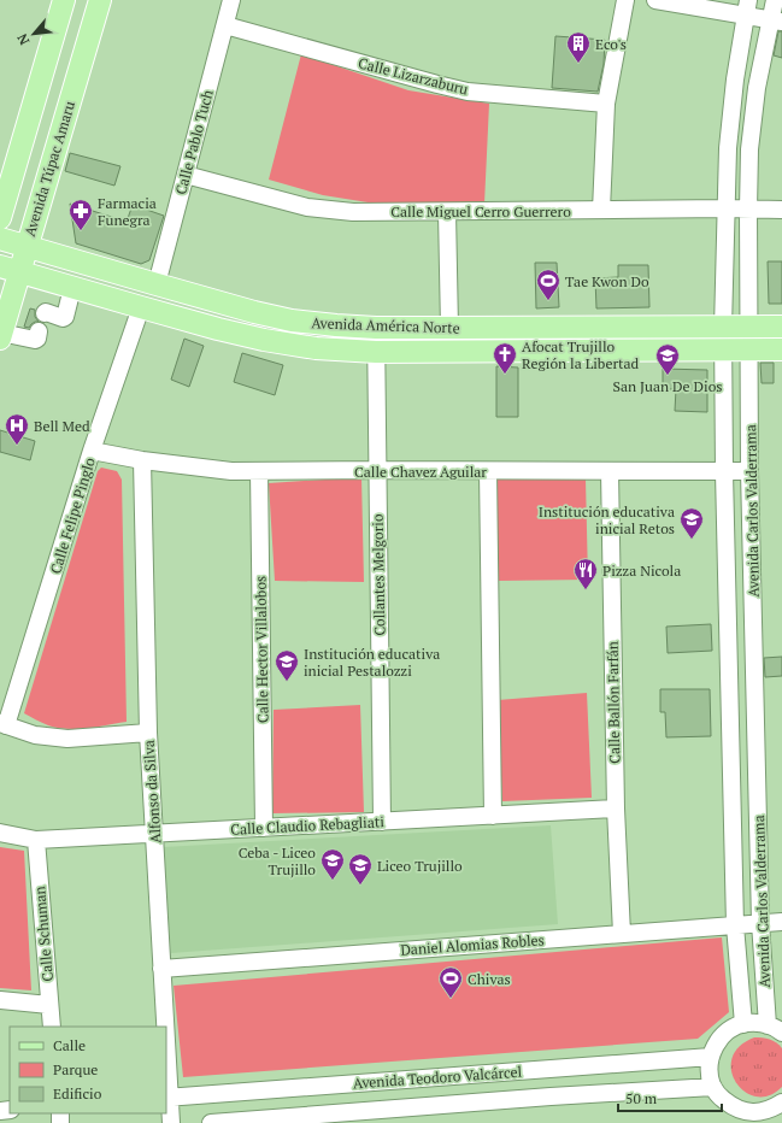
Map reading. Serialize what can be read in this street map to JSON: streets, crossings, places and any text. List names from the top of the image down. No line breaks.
{"streets":{"main road":["Avenida Túpac Amaru","Avenida América Norte"],"street":["Calle Lizarzaburu","Calle Pablo Tuch","Calle Miguel Cerro Guerrero","Calle Chavez Aguilar","Avenida Carlos Valderrama","Calle Felipe Pinglo","Collantes Melgorio","Calle Hector Villalobos","Calle Ballón Farfán","Alfonso da Silva","Calle Claudio Rebagliati","Calle Schuman","Daniel Alomias Robles","Avenida Teodoro Valcárcel"]},"crossings":[["Calle Lizarzaburu","Calle Pablo Tuch"],["Calle Pablo Tuch","Calle Miguel Cerro Guerrero"],["Calle Pablo Tuch","Avenida América Norte"],["Avenida Túpac Amaru","Avenida América Norte"],["Calle Miguel Cerro Guerrero","Avenida Carlos Valderrama"],["Avenida América Norte","Avenida Carlos Valderrama"],["Avenida América Norte","Calle Felipe Pinglo"],["Avenida América Norte","Collantes Melgorio"],["Calle Chavez Aguilar","Avenida Carlos Valderrama"],["Calle Chavez Aguilar","Calle Felipe Pinglo"],["Calle Chavez Aguilar","Collantes Melgorio"],["Calle Chavez Aguilar","Calle Hector Villalobos"],["Calle Chavez Aguilar","Calle Ballón Farfán"],["Calle Chavez Aguilar","Alfonso da Silva"],["Avenida Carlos Valderrama","Daniel Alomias Robles"],["Collantes Melgorio","Calle Claudio Rebagliati"],["Calle Hector Villalobos","Calle Claudio Rebagliati"],["Calle Ballón Farfán","Calle Claudio Rebagliati"],["Calle Ballón Farfán","Daniel Alomias Robles"],["Alfonso da Silva","Calle Claudio Rebagliati"],["Alfonso da Silva","Daniel Alomias Robles"],["Alfonso da Silva","Avenida Teodoro Valcárcel"],["Calle Claudio Rebagliati","Calle Schuman"]],"places":{"building":["Eco's"],"pharmacy":["Farmacia Funegra"],"sports":["Tae Kwon Do","Chivas"],"church":["Afocat Trujillo Región la Libertad"],"school or university":["San Juan De Dios","Institución educativa inicial Retos","Institución educativa inicial Pestalozzi","Ceba - Liceo Trujillo","Liceo Trujillo"],"hospital":["Bell Med"],"restaurant":["Pizza Nicola"]},"legend":["Calle","Parque","Edificio"],"scale_bar":"50 m","north":"bottom left"}
